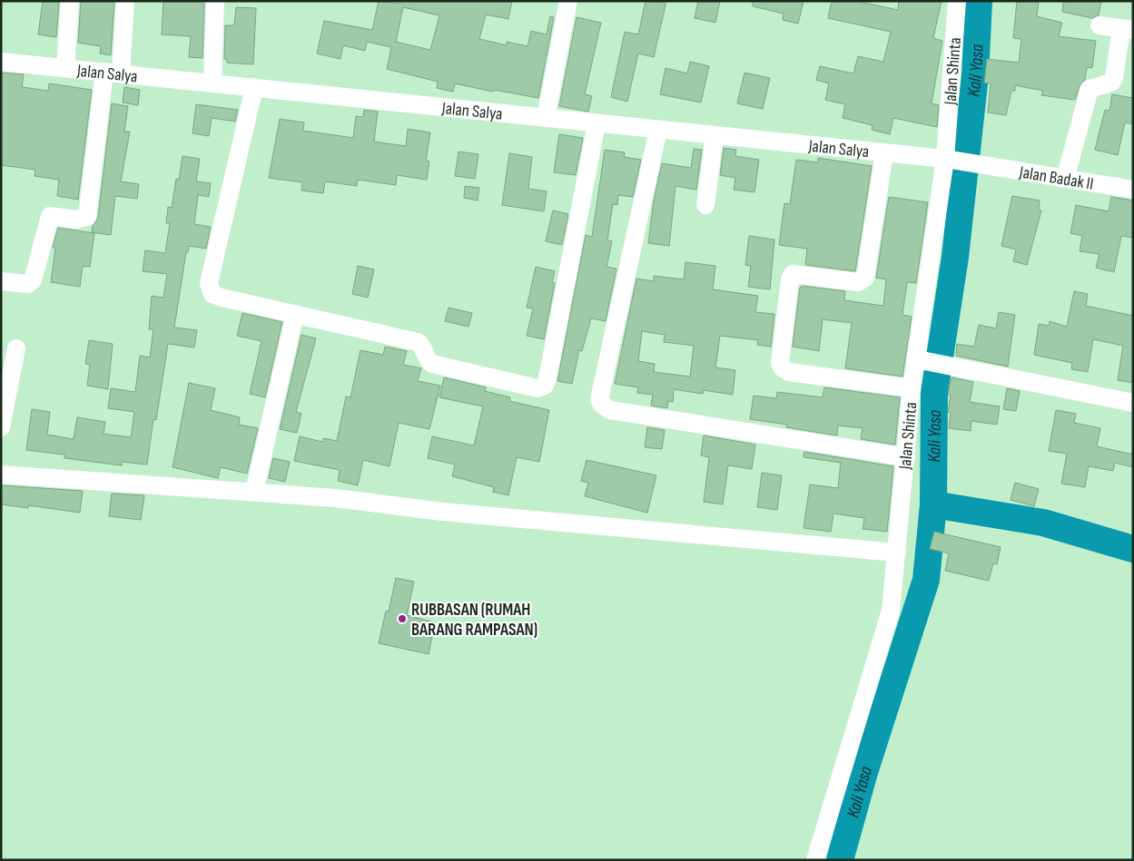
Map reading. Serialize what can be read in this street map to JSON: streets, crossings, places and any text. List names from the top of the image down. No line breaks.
{"streets":{"street":["Jalan Shinta","Jalan Salya","Jalan Badak II"]},"crossings":[["Jalan Shinta","Jalan Salya"],["Jalan Salya","Jalan Badak II"]],"water":["Kali Yasa"],"places":["RUBBASAN (RUMAH BARANG RAMPASAN)"]}
